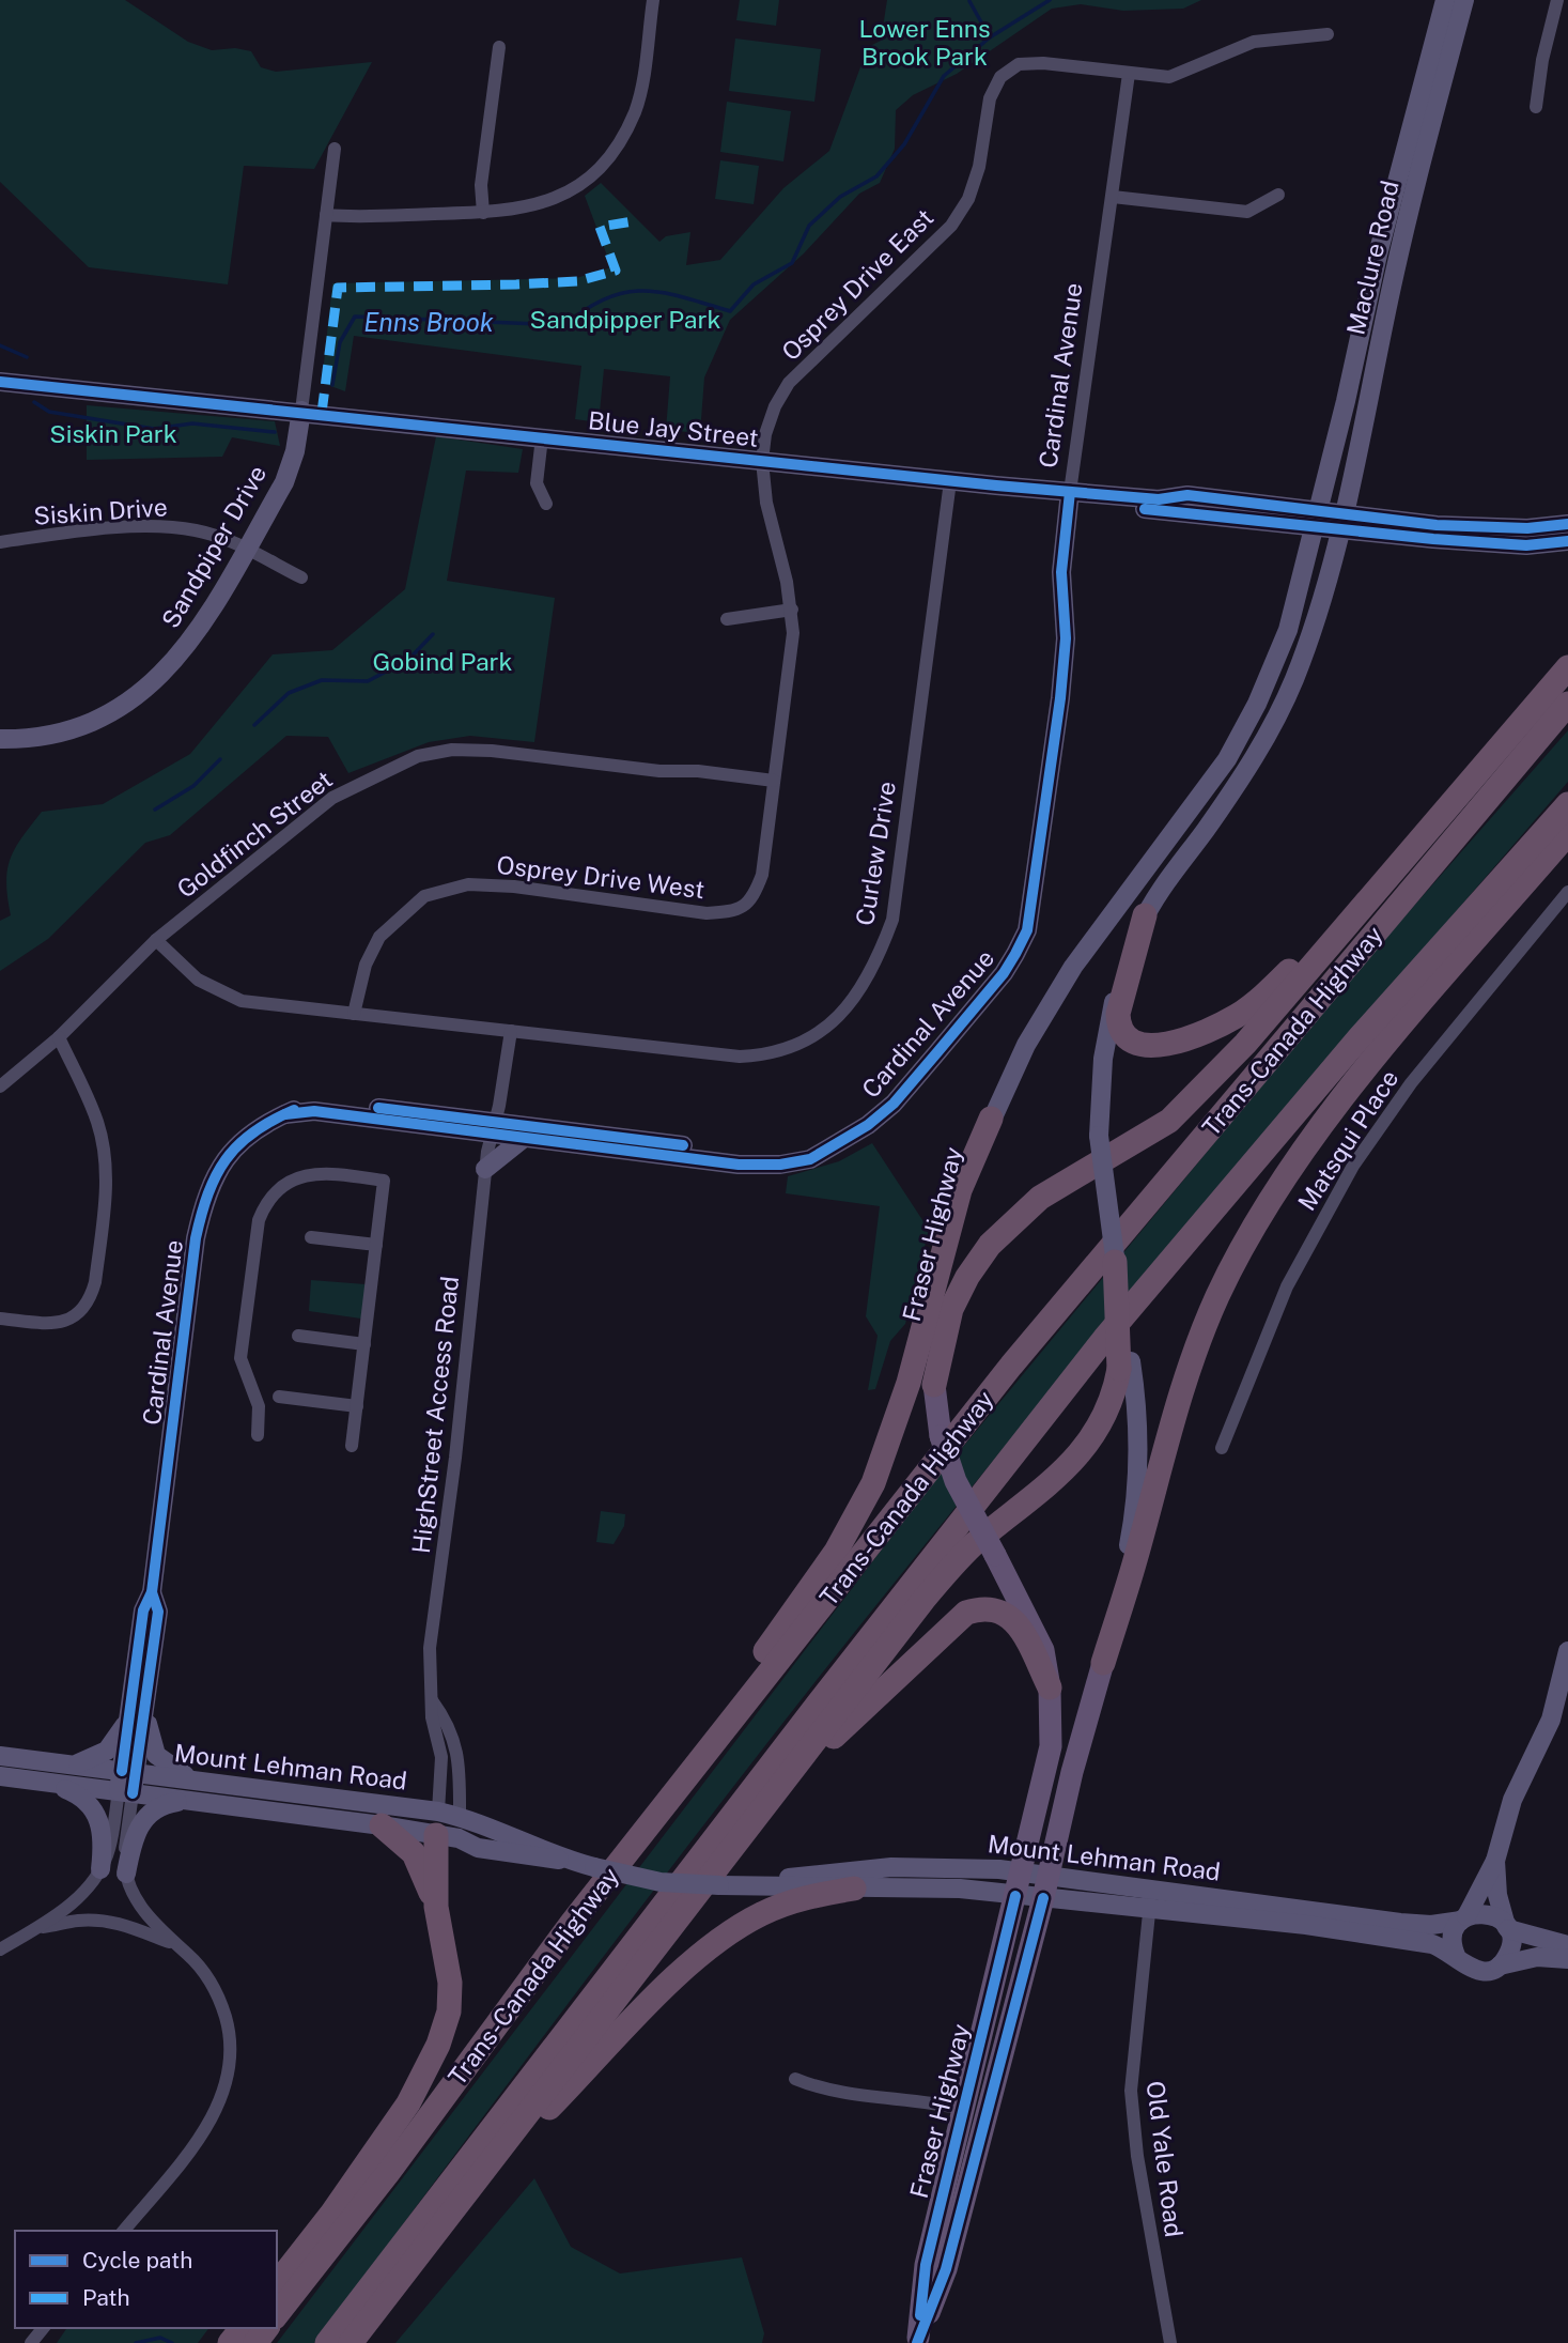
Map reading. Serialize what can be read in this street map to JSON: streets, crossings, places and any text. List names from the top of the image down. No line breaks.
{"streets":{"highway":["Trans-Canada Highway"],"main road":["Maclure Road","Cardinal Avenue","Blue Jay Street","Sandpiper Drive","Fraser Highway","Mount Lehman Road"],"street":["Osprey Drive East","Siskin Drive","Goldfinch Street","Curlew Drive","Osprey Drive West","Matsqui Place","HighStreet Access Road","Old Yale Road"]},"crossings":[["Maclure Road","Blue Jay Street"],["Maclure Road","Fraser Highway"],["Osprey Drive East","Cardinal Avenue"],["Osprey Drive East","Blue Jay Street"],["Osprey Drive East","Osprey Drive West"],["Cardinal Avenue","Blue Jay Street"],["Cardinal Avenue","HighStreet Access Road"],["Cardinal Avenue","Mount Lehman Road"],["Blue Jay Street","Sandpiper Drive"],["Blue Jay Street","Curlew Drive"],["Blue Jay Street","Osprey Drive West"],["Blue Jay Street","Fraser Highway"],["Siskin Drive","Sandpiper Drive"],["Goldfinch Street","Curlew Drive"],["Goldfinch Street","Osprey Drive West"],["Curlew Drive","Osprey Drive West"],["Fraser Highway","Mount Lehman Road"],["HighStreet Access Road","Mount Lehman Road"],["Mount Lehman Road","Old Yale Road"]],"water":["Enns Brook"],"parks":["Lower Enns Brook Park","Sandpipper Park","Siskin Park","Gobind Park"],"legend":["Cycle path","Path"]}
